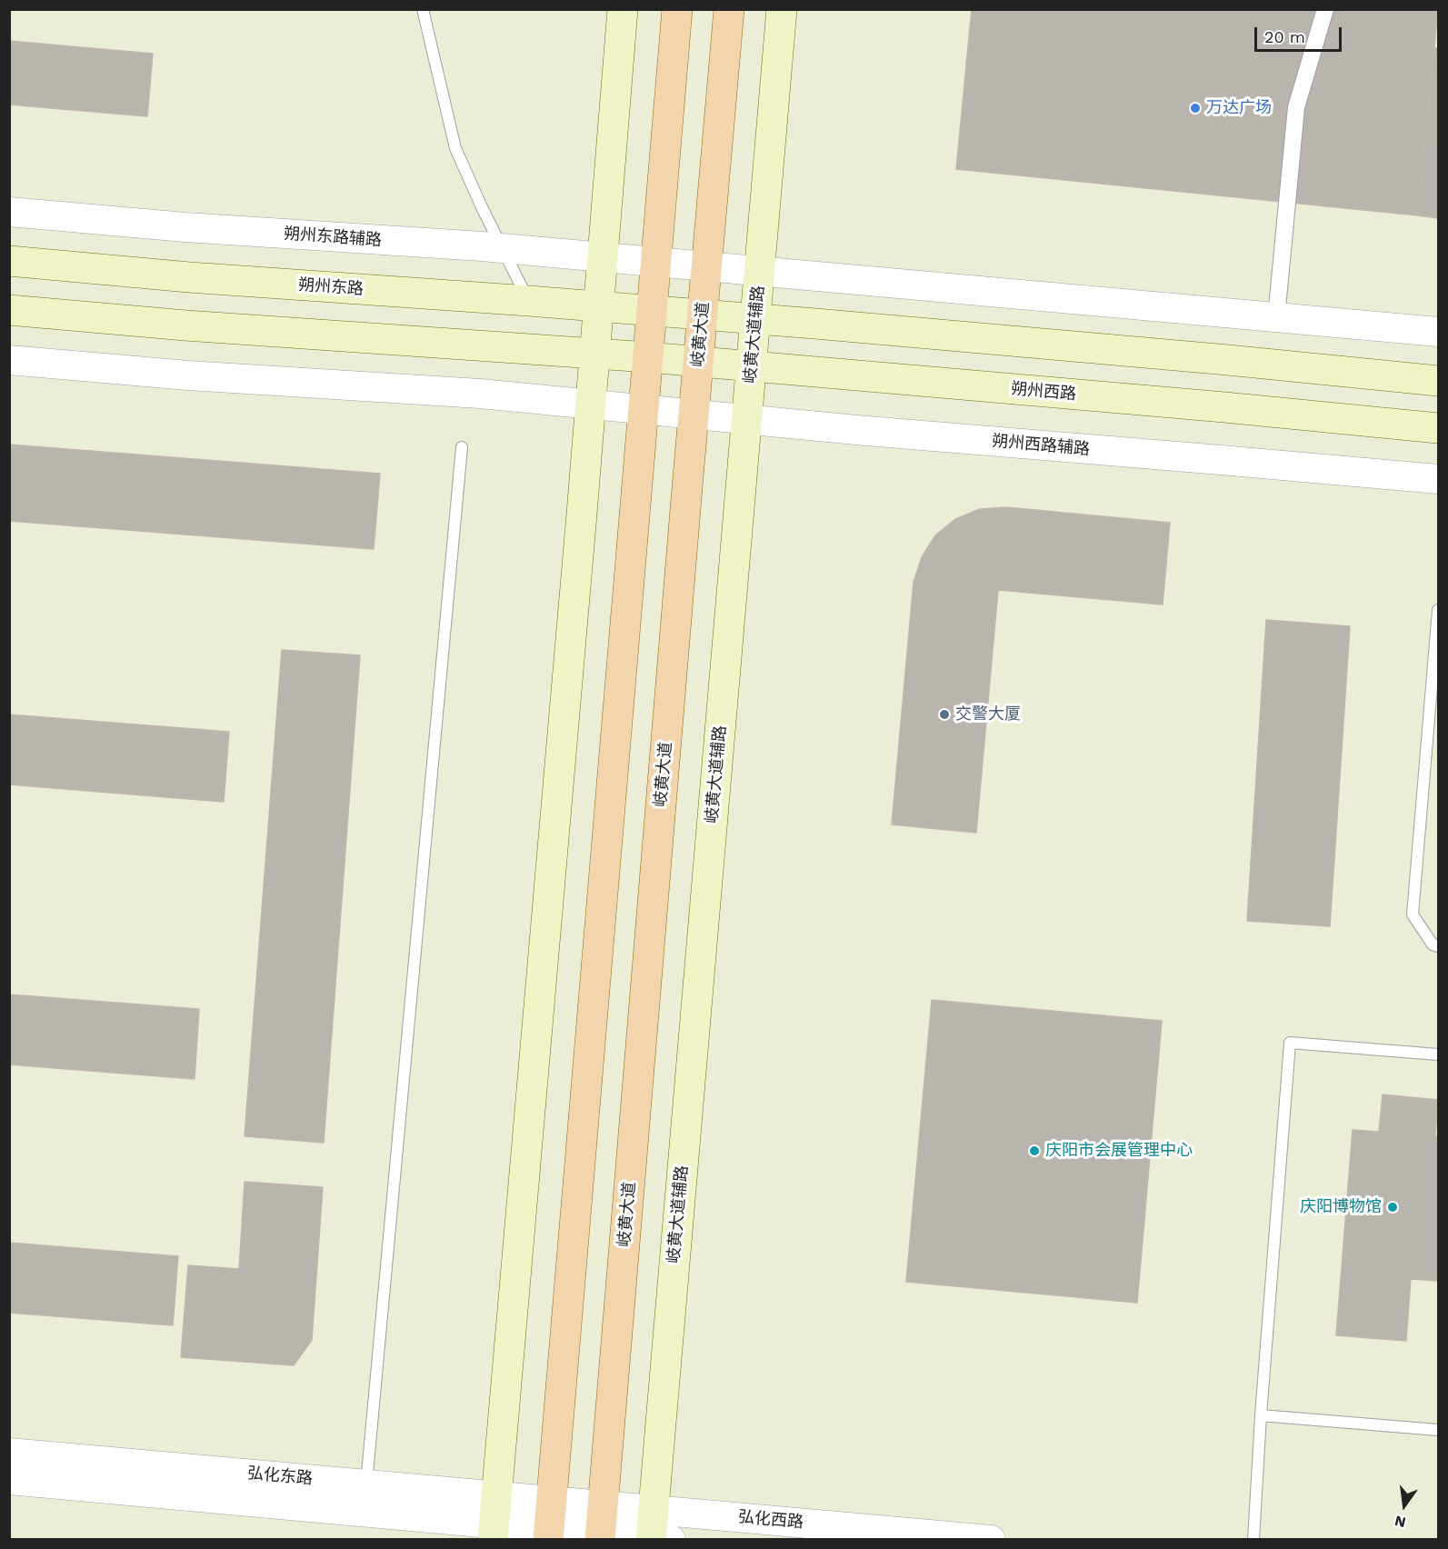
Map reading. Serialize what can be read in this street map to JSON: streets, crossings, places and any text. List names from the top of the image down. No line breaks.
{"streets":{"main road":["朔州东路","岐黄大道","岐黄大道辅路","朔州西路"],"street":["朔州东路辅路","朔州西路辅路","弘化东路","弘化西路"]},"crossings":[["岐黄大道","朔州西路"],["岐黄大道","朔州西路辅路"],["岐黄大道","弘化西路"],["岐黄大道辅路","朔州西路"],["岐黄大道辅路","朔州西路辅路"],["岐黄大道辅路","弘化西路"],["弘化东路","弘化西路"]],"places":["万达广场","交警大厦","庆阳市会展管理中心","庆阳博物馆"],"scale_bar":"20 m","north":"bottom"}
